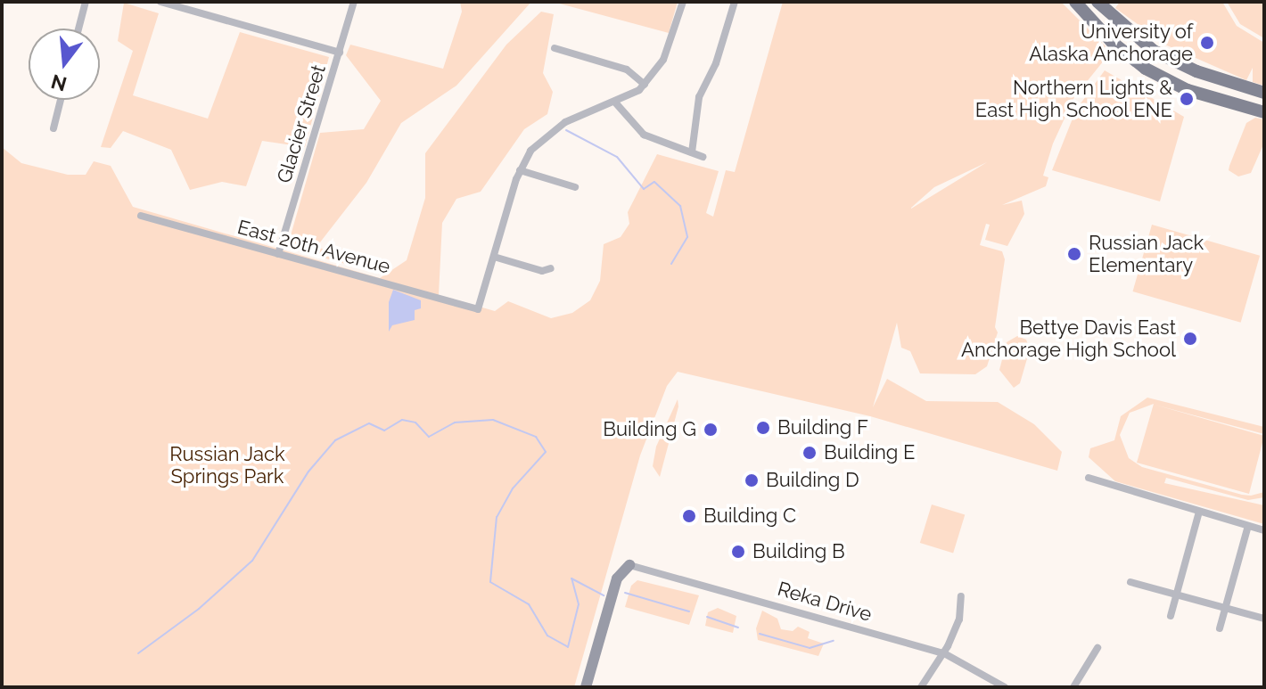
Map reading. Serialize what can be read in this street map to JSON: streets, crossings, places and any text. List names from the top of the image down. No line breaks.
{"streets":{"street":["Glacier Street","East 20th Avenue","Reka Drive"]},"crossings":[["Glacier Street","East 20th Avenue"]],"parks":["Russian Jack Springs Park"],"places":["University of Alaska Anchorage","Northern Lights & East High School ENE","Russian Jack Elementary","Bettye Davis East Anchorage High School","Building F","Building G","Building E","Building D","Building C","Building B"],"north":"bottom"}
